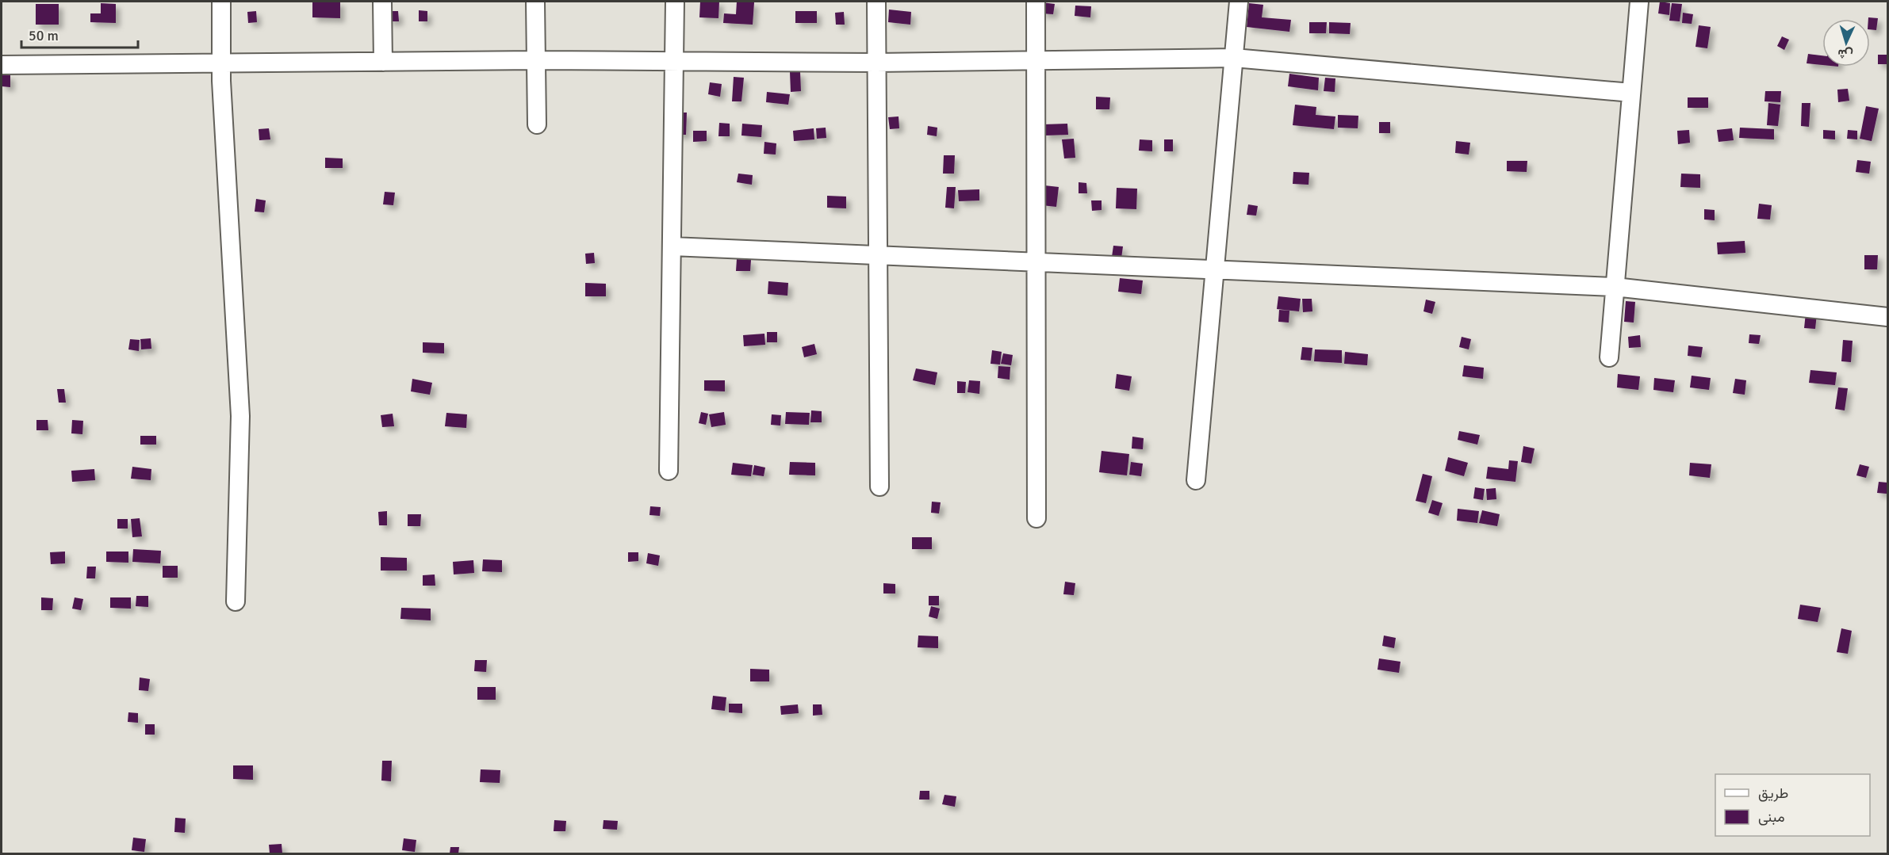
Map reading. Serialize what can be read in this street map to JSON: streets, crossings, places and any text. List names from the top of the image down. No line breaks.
{"legend":["طريق","مبنى"],"scale_bar":"50 m","north":"bottom"}
